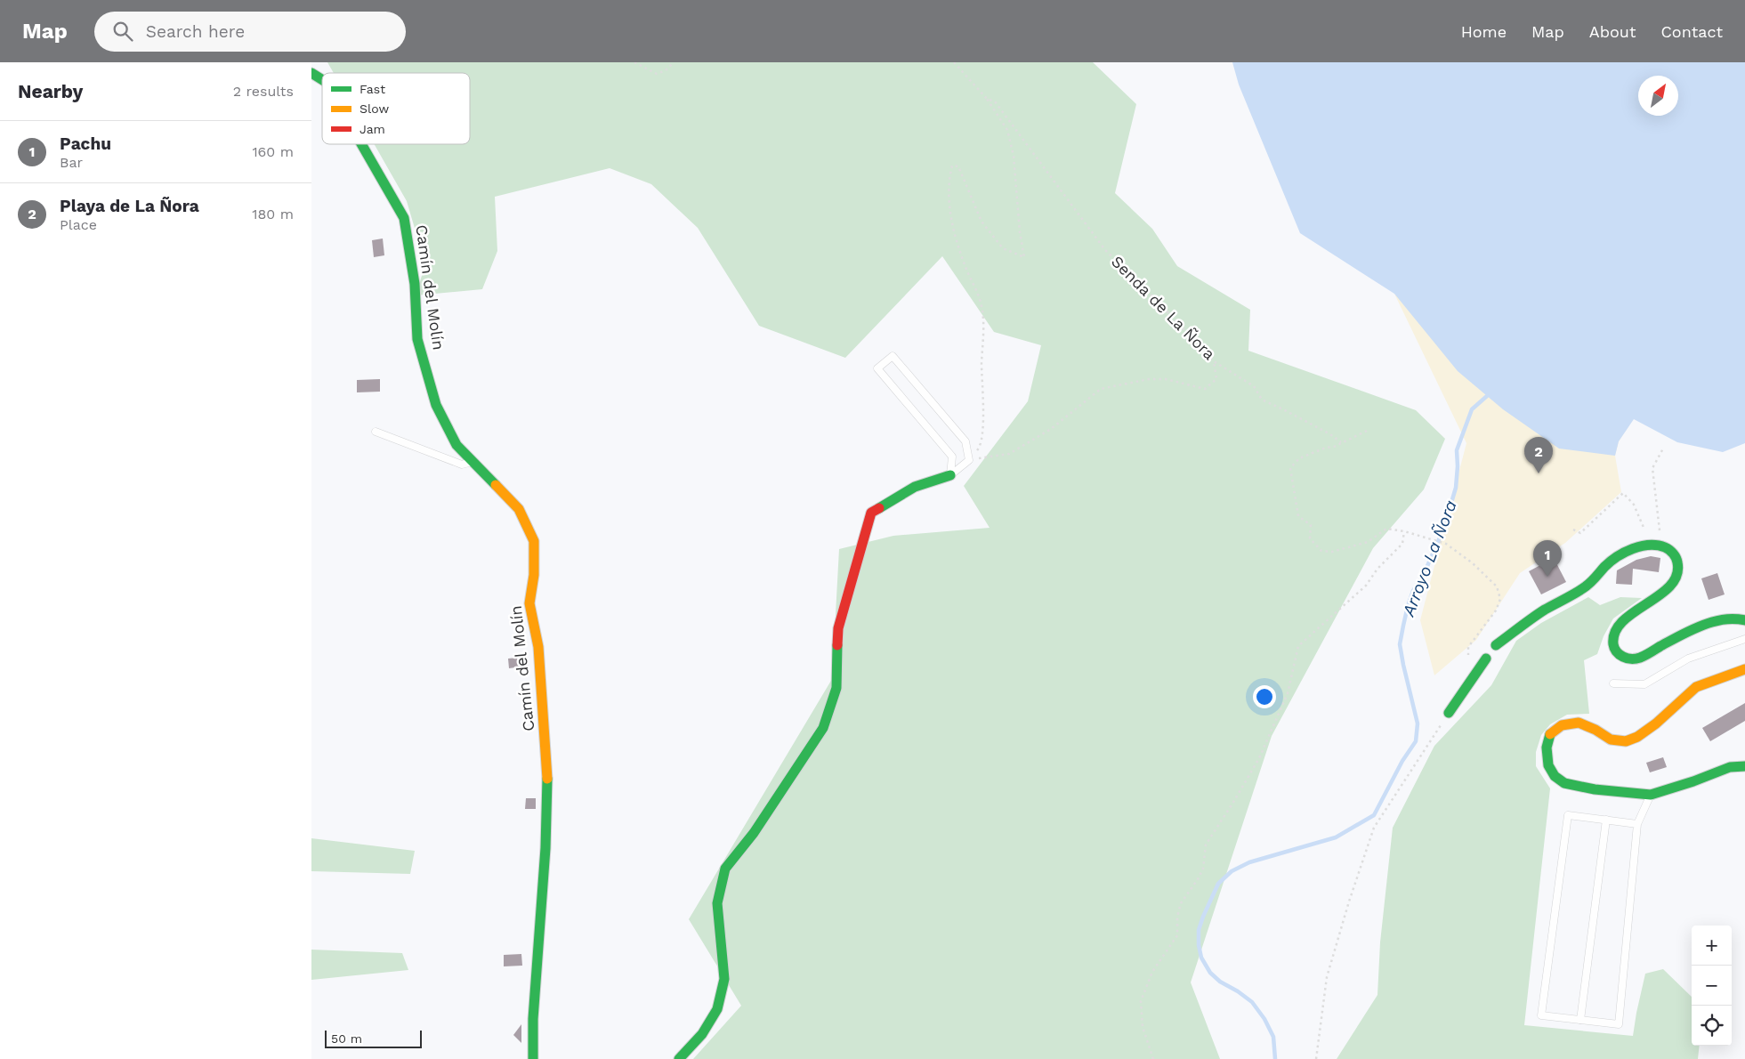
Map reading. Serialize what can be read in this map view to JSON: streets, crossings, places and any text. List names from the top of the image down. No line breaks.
{"streets":{"street":["Camín del Molín"],"path":["Senda de La Ñora"]},"water":["Arroyo La Ñora"],"legend":["Fast","Slow","Jam"],"scale_bar":"50 m","north":"top right","page":{"header":"Map","search":"Search here","nav":["Home","Map","About","Contact"],"heading":["Nearby","2 results"],"list":[{"mark":"1","name":"Pachu","note":"Bar","value":"160 m"},{"mark":"2","name":"Playa de La Ñora","note":"Place","value":"180 m"}],"pins":["2","1"],"map_buttons":["+","−"],"scale":"50 m"}}
